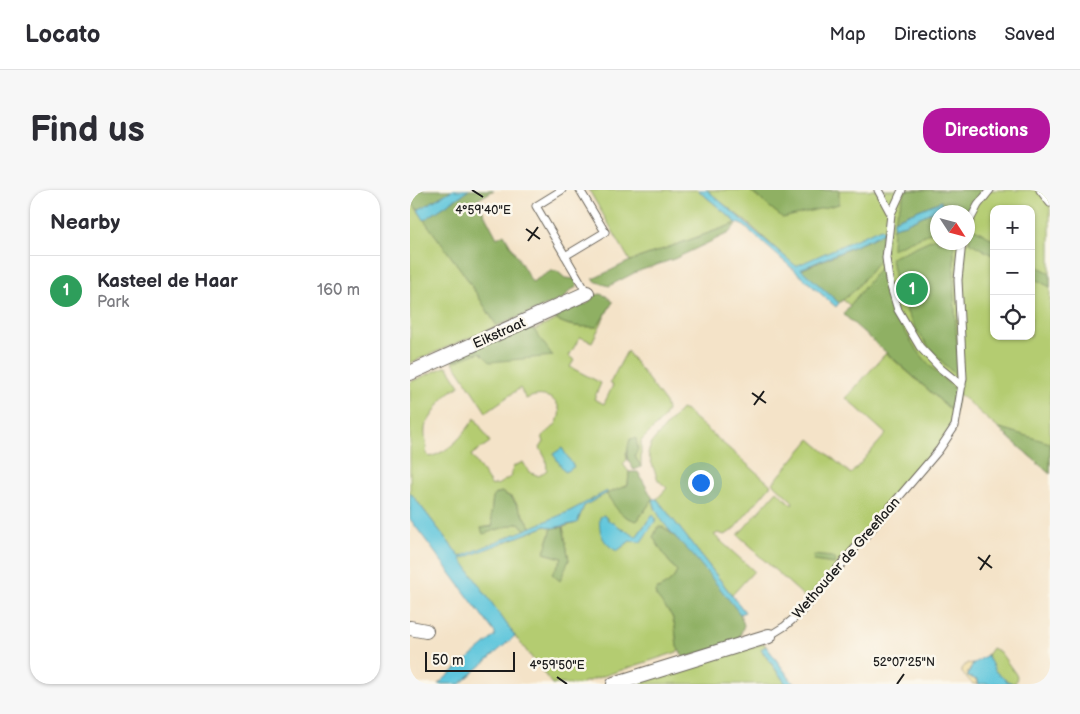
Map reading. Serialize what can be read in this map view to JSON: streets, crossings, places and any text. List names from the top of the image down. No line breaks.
{"streets":{"street":["Eikstraat","Wethouder de Greeflaan"]},"scale_bar":"50 m","north":"bottom right","page":{"header":"Locato","nav":["Map","Directions","Saved"],"buttons":"Directions","title":"Find us","heading":"Nearby","map_buttons":["+","−"],"list":[{"mark":"1","name":"Kasteel de Haar","note":"Park","value":"160 m"}],"pins":"1","scale":"50 m"},"coordinates":["4°59'40\"E","52°07'25\"N","4°59'50\"E"]}
